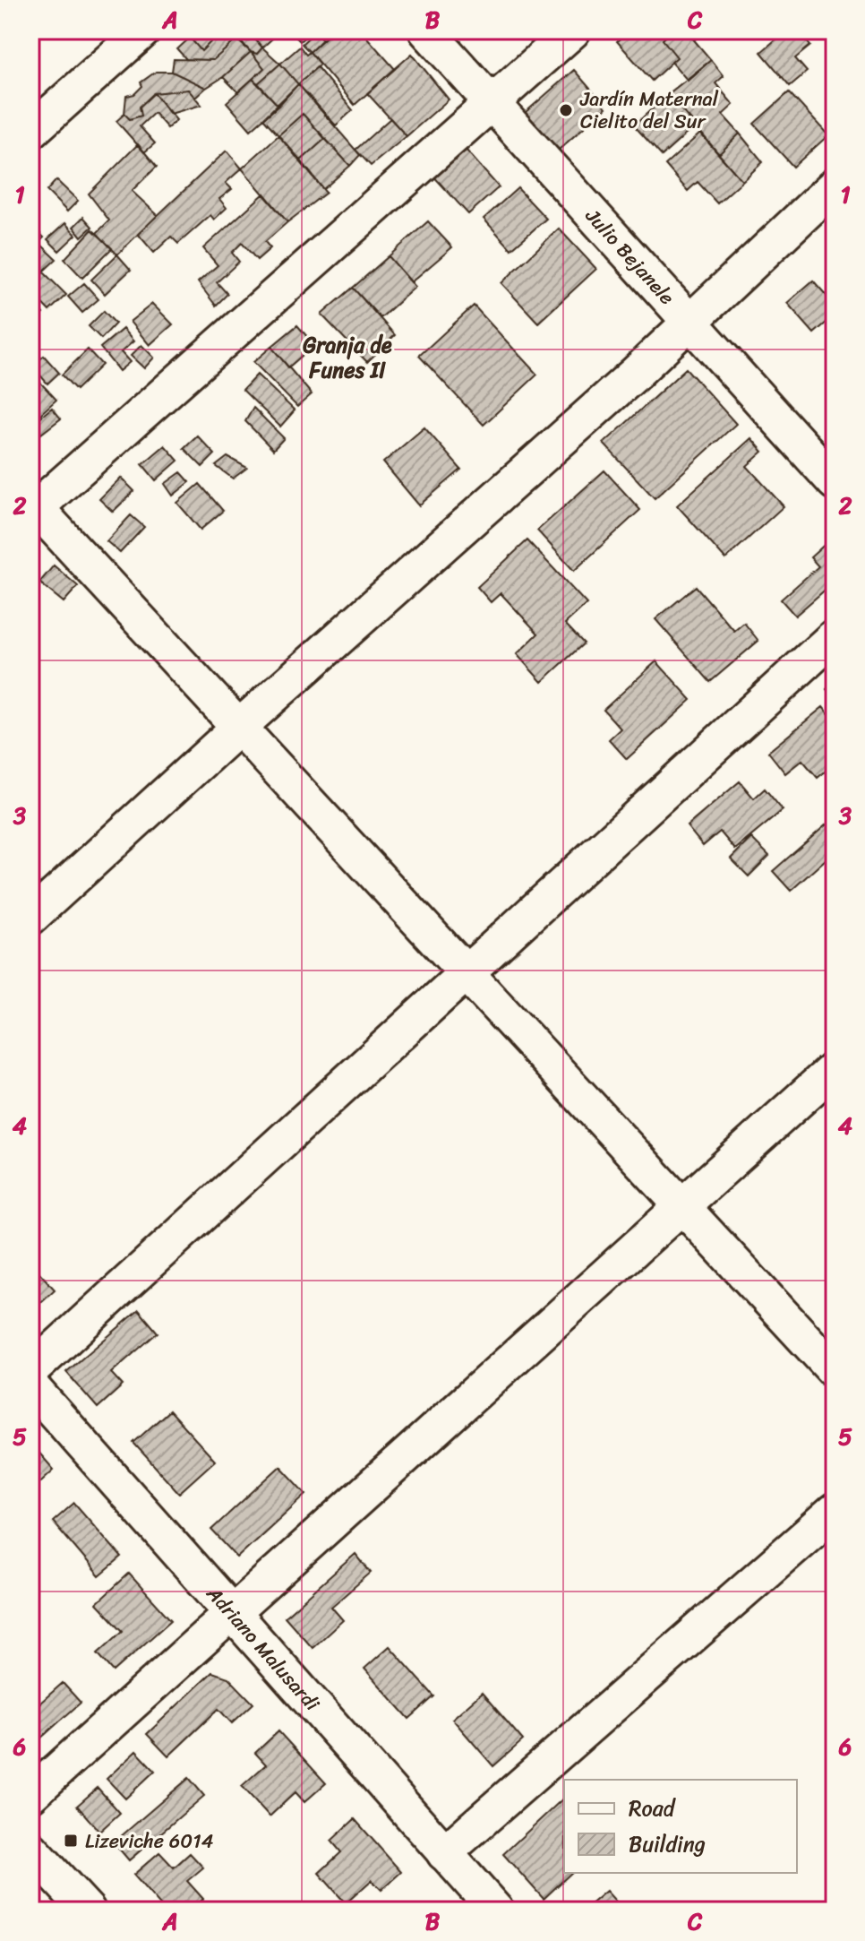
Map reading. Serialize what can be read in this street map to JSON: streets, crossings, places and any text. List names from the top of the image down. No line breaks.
{"streets":{"street":["Julio Bejanele","Adriano Malusardi"]},"districts":["Granja de Funes II"],"places":{"other":["Jardín Maternal Cielito del Sur"],"transit":["Lizeviche 6014"]},"legend":["Road","Building"],"grid":{"columns":["A","B","C"],"rows":["1","2","3","4","5","6"]}}
